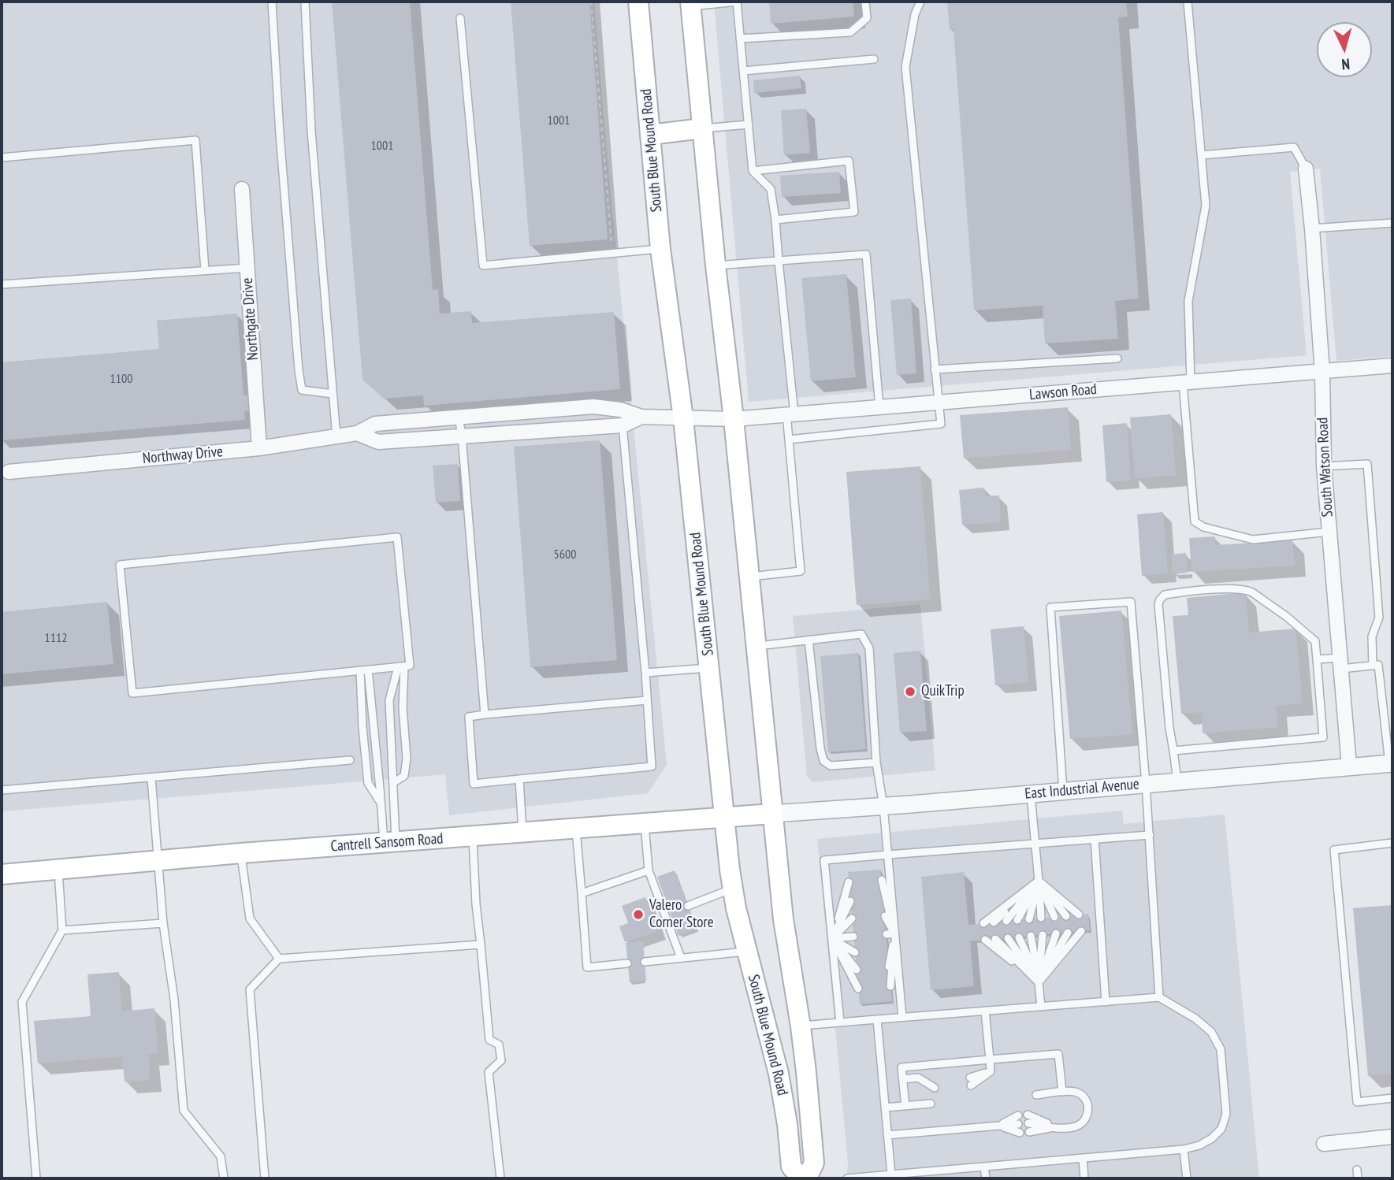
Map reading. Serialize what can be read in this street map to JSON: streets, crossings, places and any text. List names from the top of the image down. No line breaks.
{"streets":{"main road":["South Blue Mound Road","Cantrell Sansom Road"],"street":["Northgate Drive","Lawson Road","Northway Drive","South Watson Road","East Industrial Avenue"]},"crossings":[["South Blue Mound Road","Lawson Road"],["South Blue Mound Road","Northway Drive"],["South Blue Mound Road","East Industrial Avenue"],["South Blue Mound Road","Cantrell Sansom Road"],["Northgate Drive","Northway Drive"],["Lawson Road","Northway Drive"],["Lawson Road","South Watson Road"],["South Watson Road","East Industrial Avenue"],["East Industrial Avenue","Cantrell Sansom Road"]],"places":["QuikTrip","Valero Corner Store"],"house_numbers":["1001","1001","1100","5600","1112"],"north":"bottom"}
